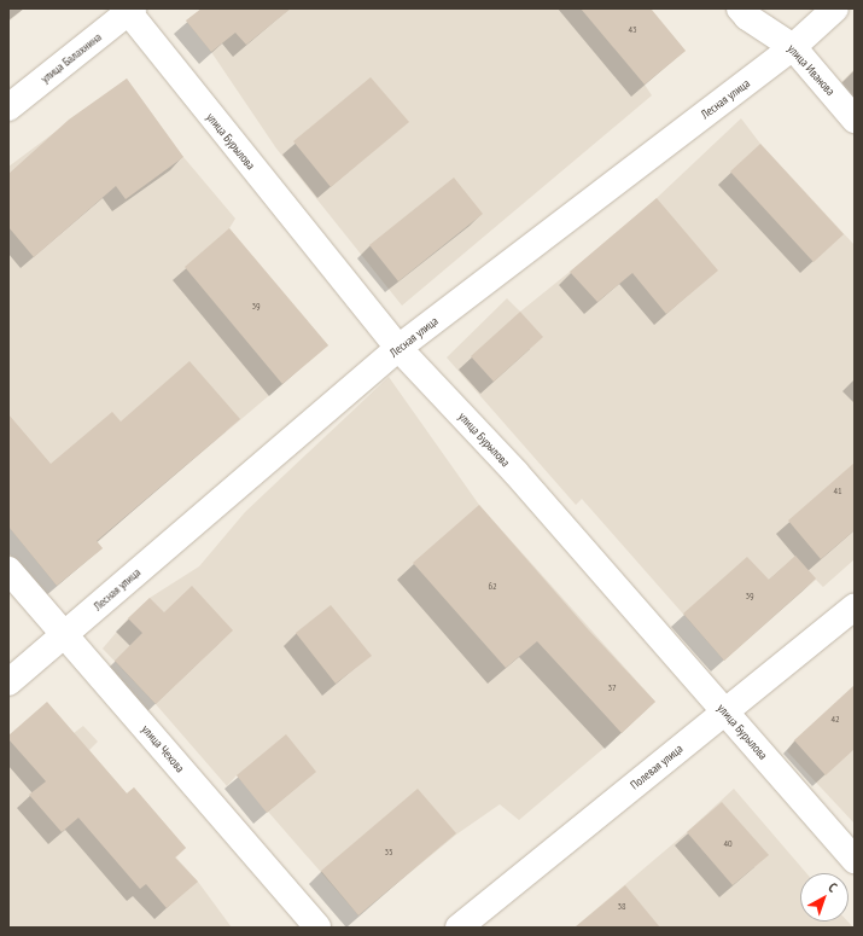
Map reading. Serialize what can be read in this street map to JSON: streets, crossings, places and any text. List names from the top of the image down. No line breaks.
{"streets":{"street":["улица Балахнина","улица Иванова","Лесная улица","улица Бурылова","улица Чехова","Полевая улица"]},"crossings":[["улица Балахнина","улица Бурылова"],["улица Иванова","Лесная улица"],["Лесная улица","улица Бурылова"],["Лесная улица","улица Чехова"],["улица Бурылова","Полевая улица"]],"house_numbers":["43","39","41","62","39","37","42","40","35","38"],"north":"top right"}
